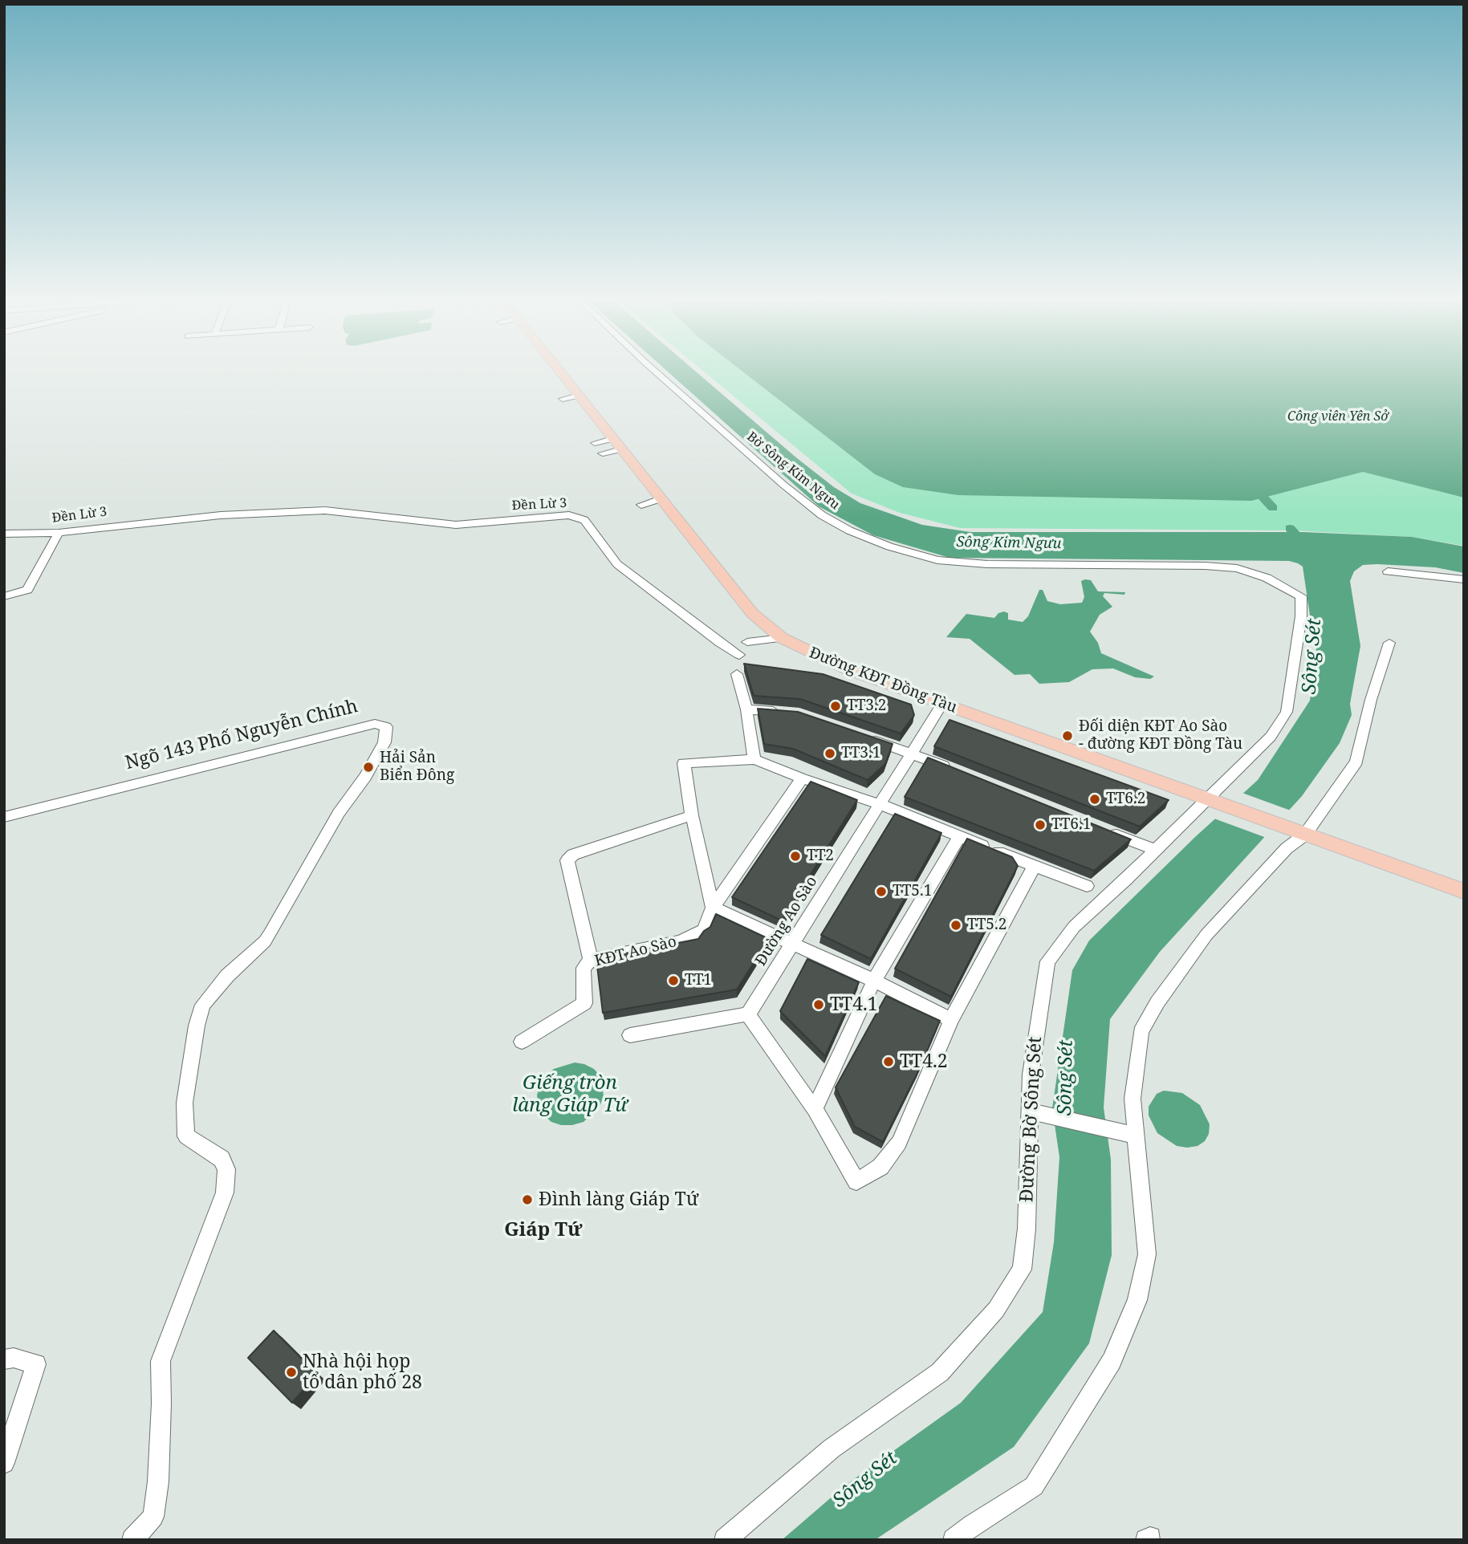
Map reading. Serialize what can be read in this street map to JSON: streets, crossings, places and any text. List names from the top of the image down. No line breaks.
{"streets":{"main road":["Đường KĐT Đồng Tàu"],"street":["Bờ Sông Kim Ngưu","Đền Lừ 3","Ngõ 143 Phố Nguyễn Chính","Đường Ao Sào","KĐT Ao Sào","Đường Bờ Sông Sét"]},"crossings":[["Bờ Sông Kim Ngưu","Đường Bờ Sông Sét"],["Đường KĐT Đồng Tàu","Đường Ao Sào"],["Đường KĐT Đồng Tàu","Đường Bờ Sông Sét"]],"districts":["Giáp Tứ"],"water":["Sông Kim Ngưu","Sông Sét","Giếng tròn làng Giáp Tứ"],"parks":["Công viên Yên Sở"],"places":["TT3.2","Đối diện KĐT Ao Sào - đường KĐT Đồng Tàu","TT3.1","Hải Sản Biển Đông","TT6.2","TT6.1","TT2","TT5.1","TT5.2","TT1","TT4.1","TT4.2","Đình làng Giáp Tứ","Nhà hội họp tổ dân phố 28"]}
